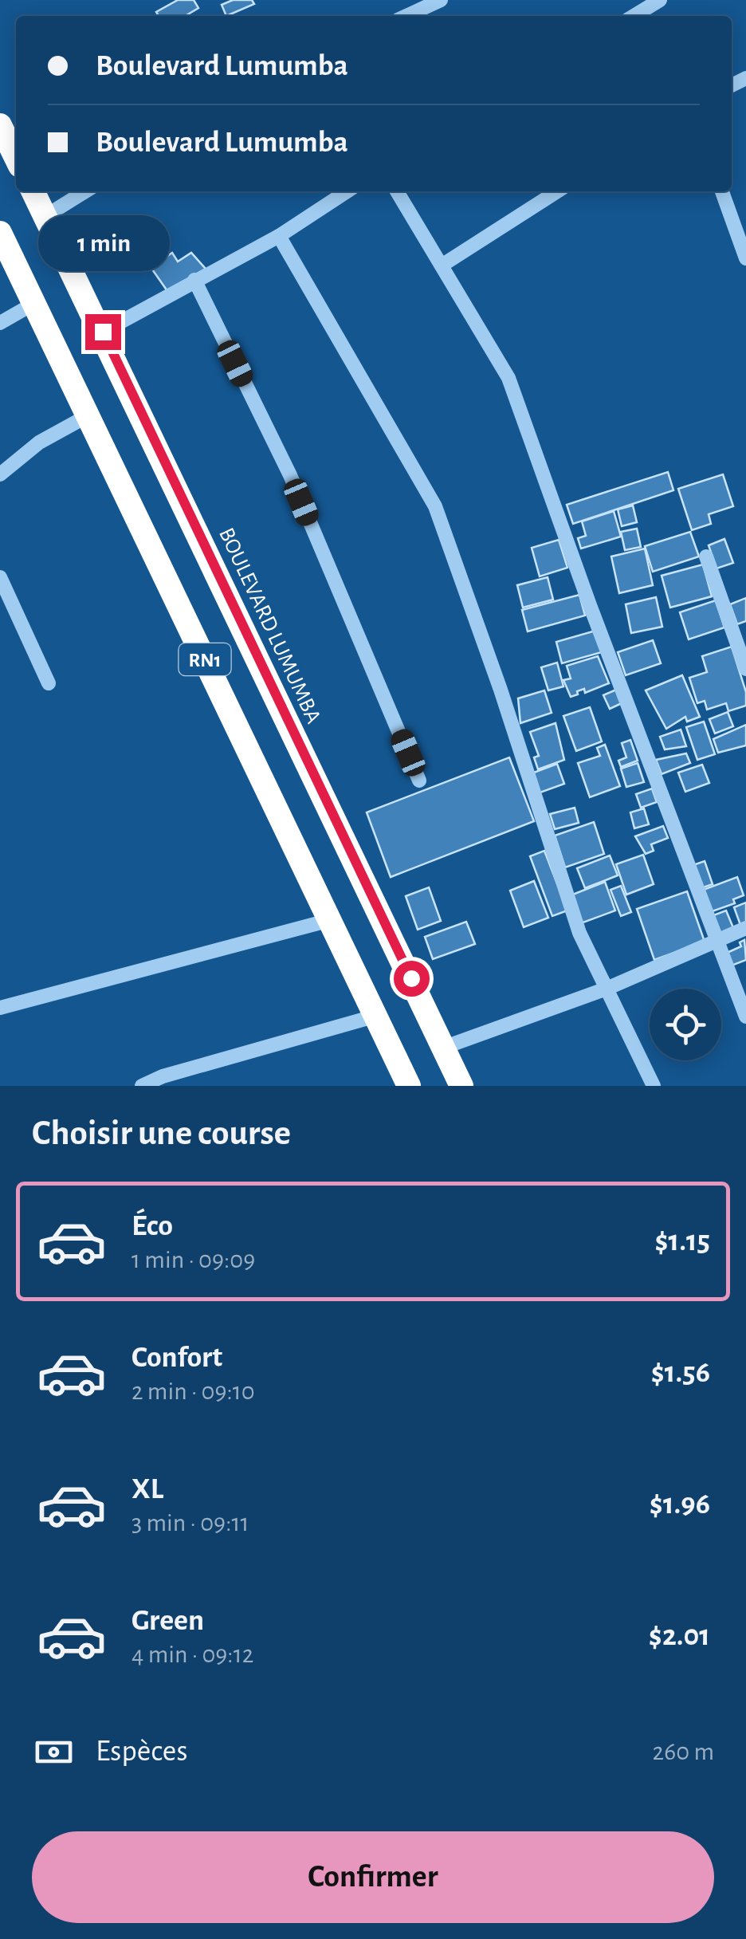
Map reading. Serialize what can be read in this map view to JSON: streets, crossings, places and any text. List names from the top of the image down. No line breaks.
{"streets":{"highway":["BOULEVARD LUMUMBA","RN1"]},"page":{"banner":["Boulevard Lumumba","Boulevard Lumumba"],"bubble":"1 min","heading":"Choisir une course","list":[{"name":"Éco","note":"1 min · 09:09","value":"$1.15"},{"name":"Confort","note":"2 min · 09:10","value":"$1.56"},{"name":"XL","note":"3 min · 09:11","value":"$1.96"},{"name":"Green","note":"4 min · 09:12","value":"$2.01"}],"pay":["Espèces","260 m"],"buttons":"Confirmer"}}
